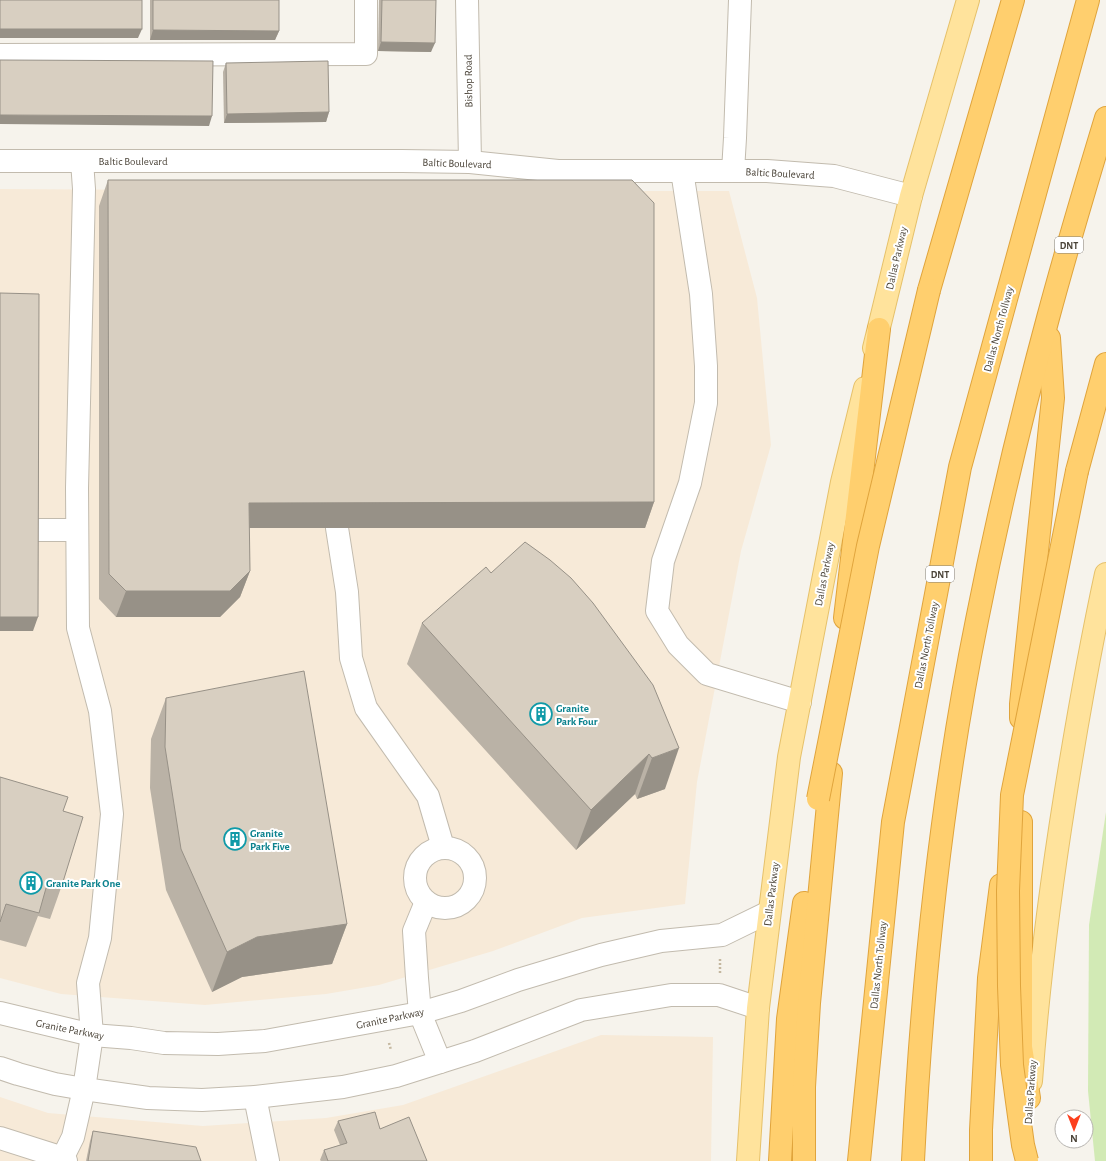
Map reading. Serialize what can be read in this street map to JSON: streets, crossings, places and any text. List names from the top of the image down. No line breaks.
{"streets":{"highway":["DNT","Dallas North Tollway"],"main road":["Dallas Parkway"],"street":["Bishop Road","Baltic Boulevard","Granite Parkway"]},"crossings":[["Bishop Road","Baltic Boulevard"],["Baltic Boulevard","Dallas Parkway"],["Dallas Parkway","Granite Parkway"]],"places":{"building":["Granite Park Four","Granite Park Five","Granite Park One"]},"north":"bottom"}
